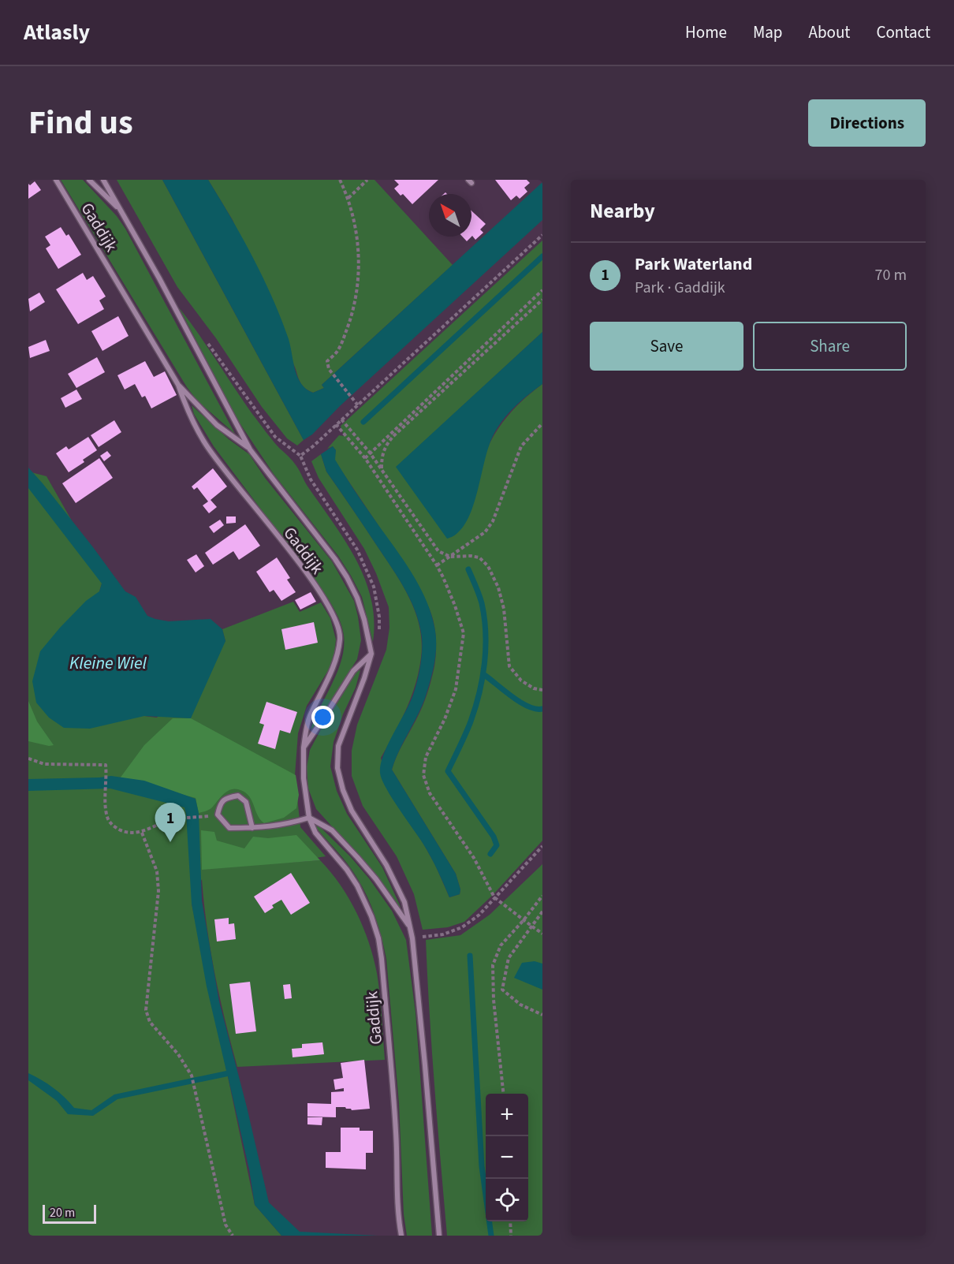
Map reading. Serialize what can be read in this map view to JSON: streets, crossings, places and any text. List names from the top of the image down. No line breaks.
{"streets":{"street":["Gaddijk"]},"water":["Kleine Wiel"],"scale_bar":"20 m","north":"top left","page":{"header":"Atlasly","nav":["Home","Map","About","Contact"],"title":"Find us","buttons":["Directions",["Save","Share"]],"heading":"Nearby","list":[{"mark":"1","name":"Park Waterland","note":"Park · Gaddijk","value":"70 m"}],"pins":"1","map_buttons":["+","−"],"scale":"20 m"}}
